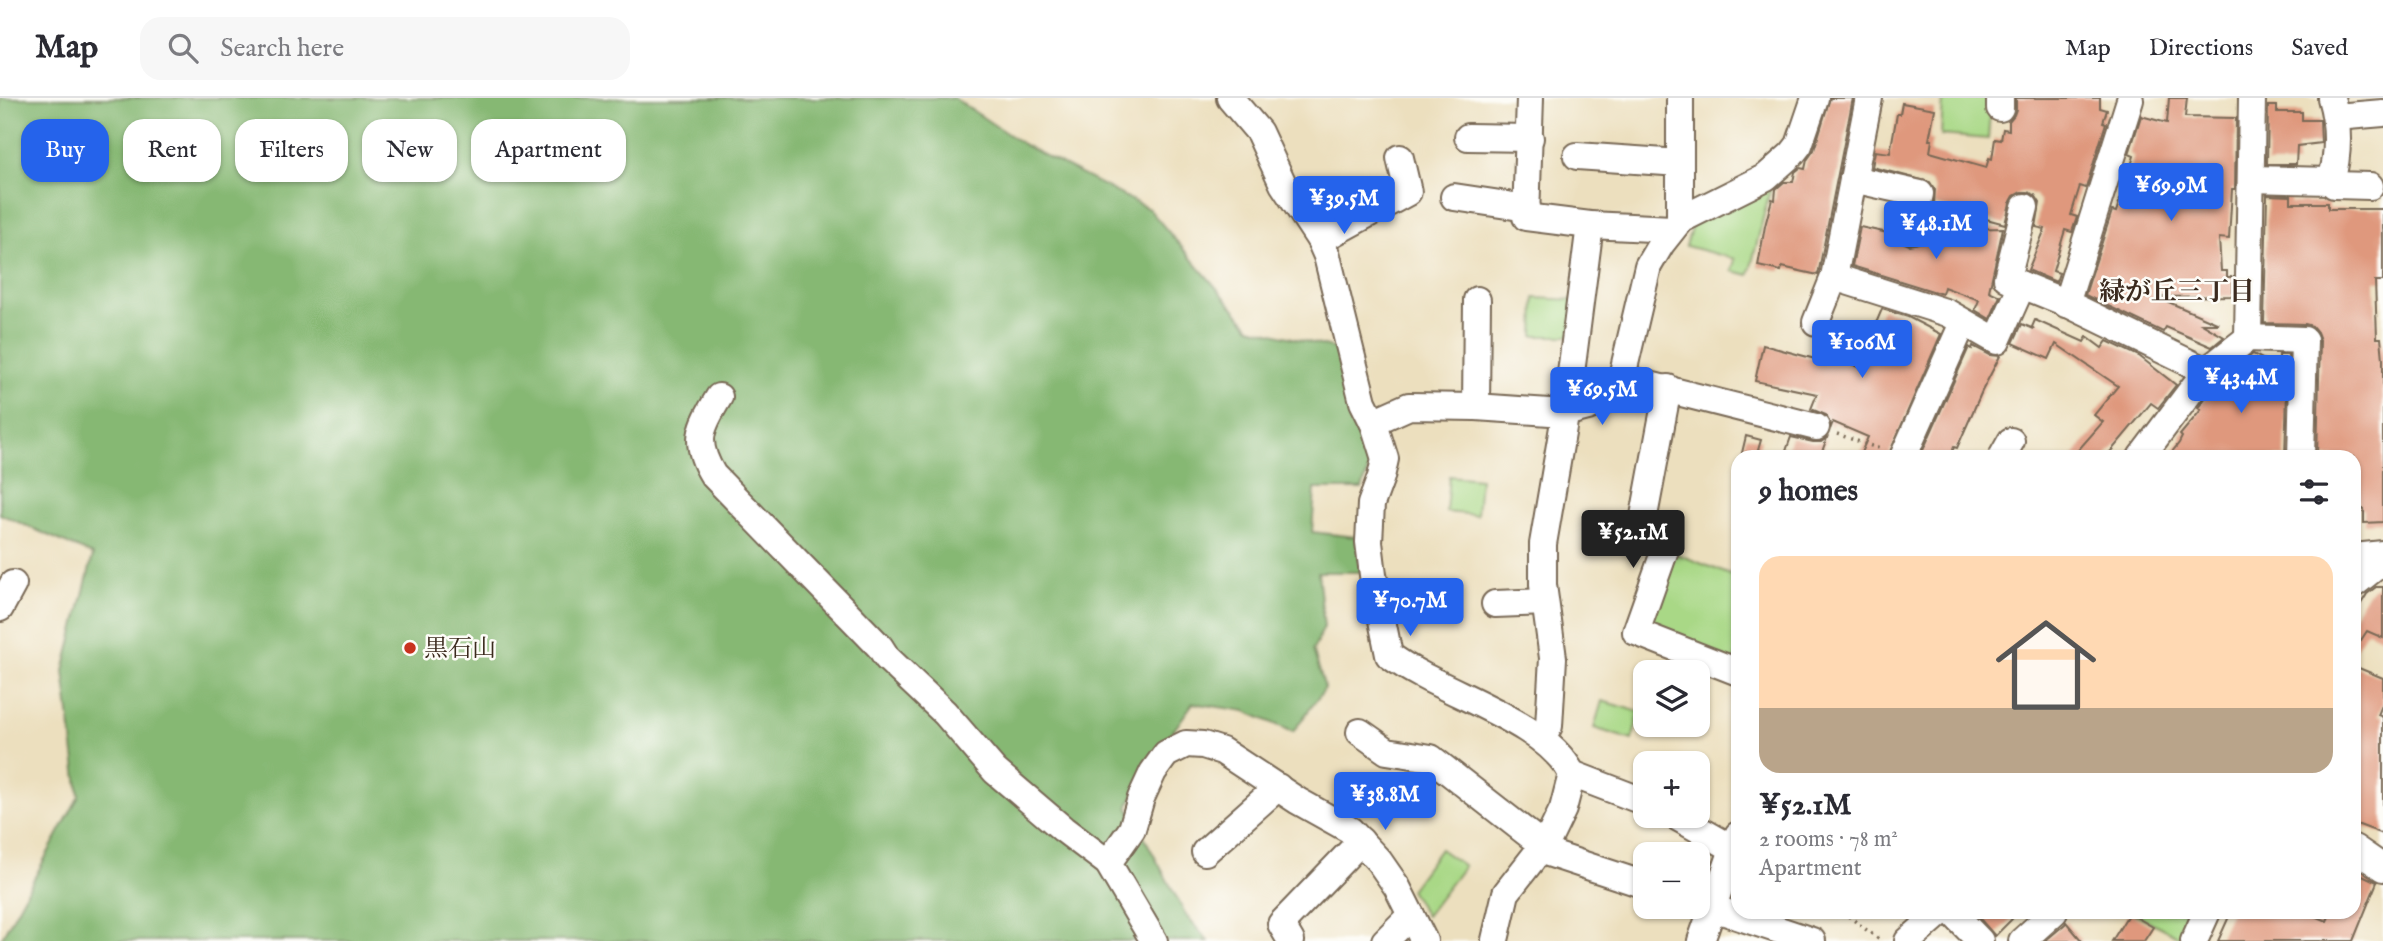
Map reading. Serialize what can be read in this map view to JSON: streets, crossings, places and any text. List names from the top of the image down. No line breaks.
{"districts":["緑が丘三丁目"],"places":["黒石山"],"page":{"header":"Map","search":"Search here","nav":["Map","Directions","Saved"],"chip":["Buy","Rent","Filters","New","Apartment"],"price":["¥69.9M","¥39.5M","¥48.1M","¥106M","¥43.4M","¥69.5M","¥52.1M","¥70.7M","¥38.8M"],"heading":"9 homes","list":[{"name":"¥52.1M","note":"2 rooms · 78 m² · Apartment"}],"map_buttons":["+","−"]}}
